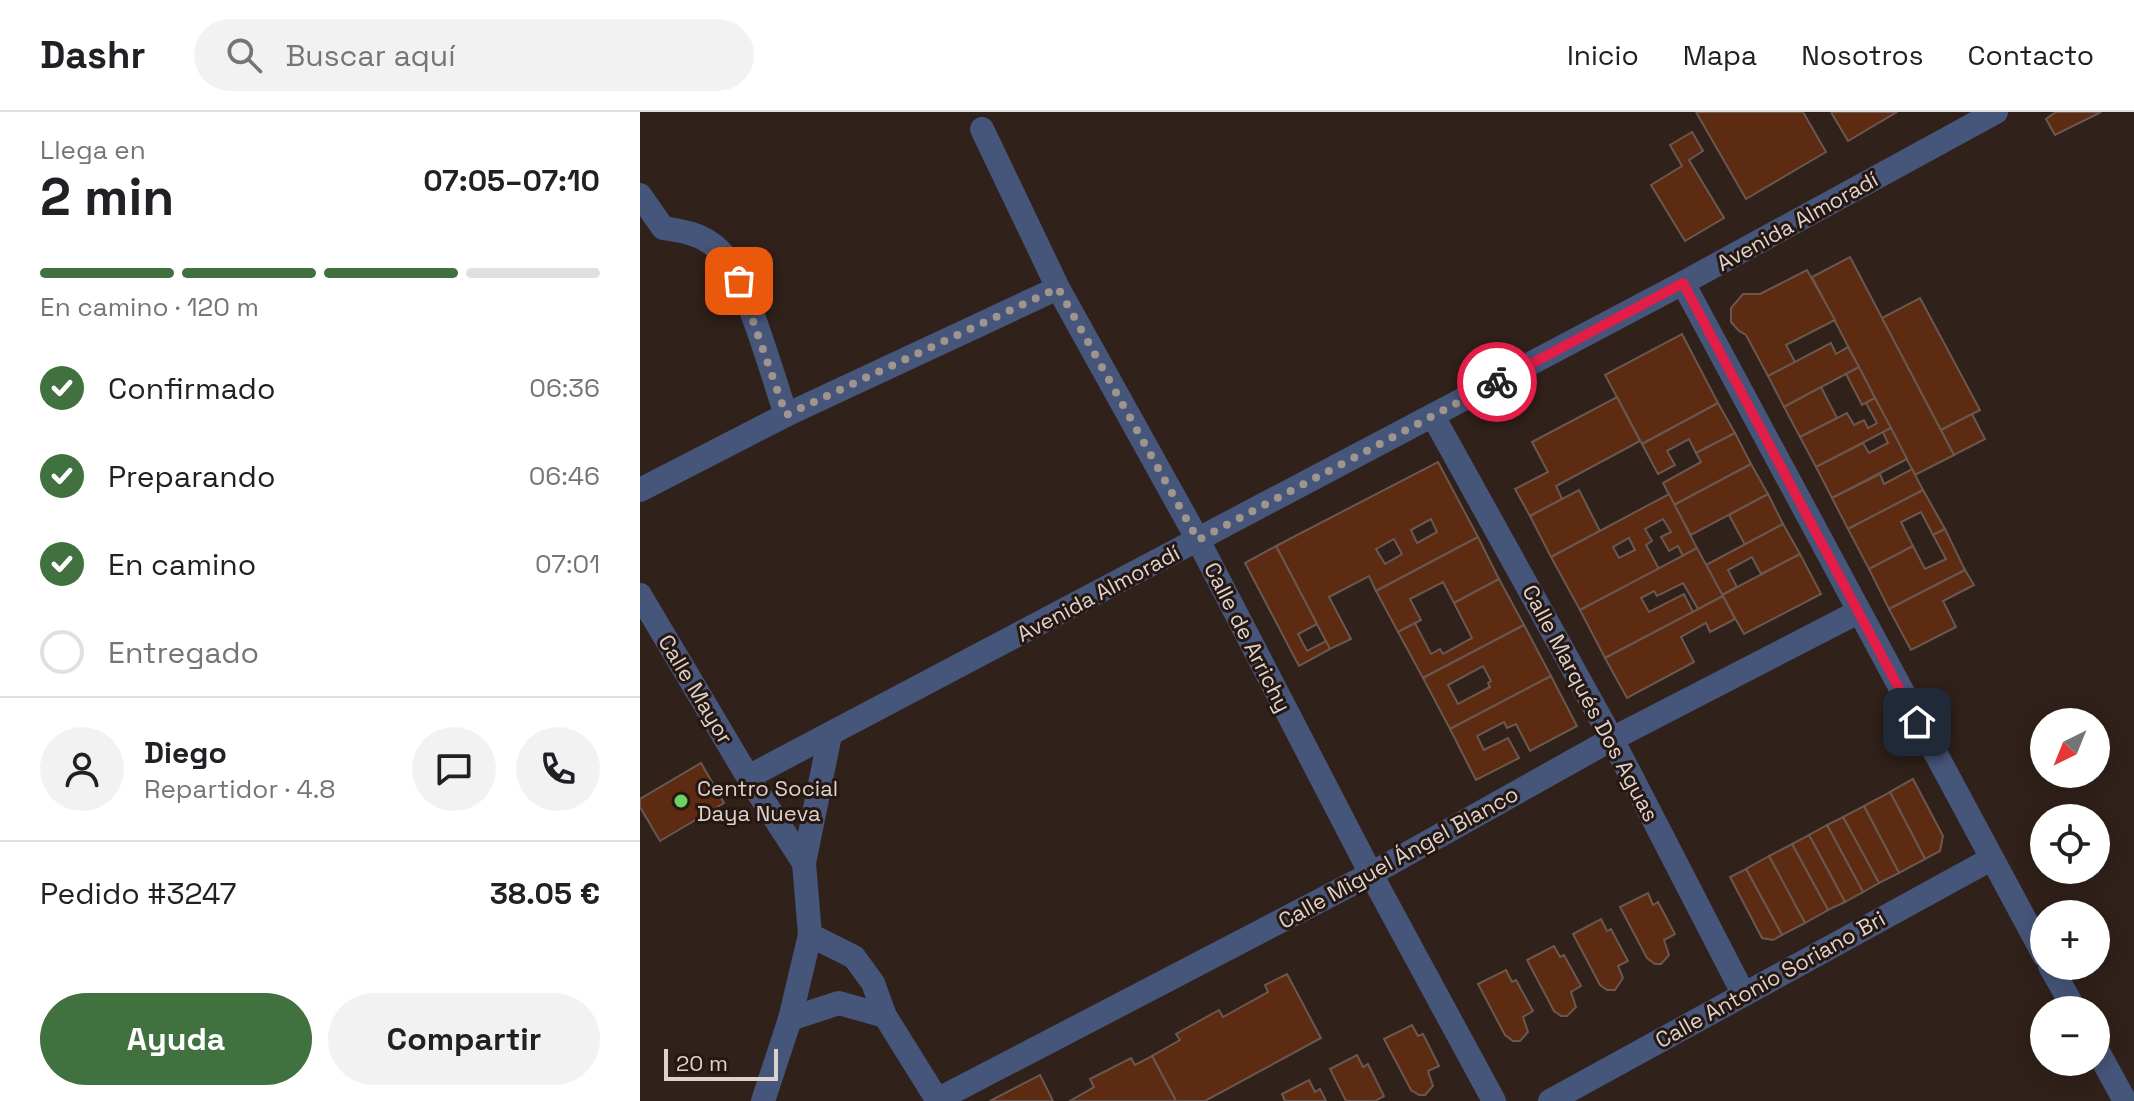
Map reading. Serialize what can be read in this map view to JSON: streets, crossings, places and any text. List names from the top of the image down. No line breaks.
{"streets":{"street":["Avenida Almoradí","Calle de Arrichy","Calle Mayor","Calle Marqués Dos Aguas","Calle Miguel Ángel Blanco","Calle Antonio Soriano Bri"]},"crossings":[["Avenida Almoradí","Calle de Arrichy"],["Avenida Almoradí","Calle Mayor"],["Avenida Almoradí","Calle Marqués Dos Aguas"],["Calle de Arrichy","Calle Miguel Ángel Blanco"],["Calle Marqués Dos Aguas","Calle Miguel Ángel Blanco"],["Calle Marqués Dos Aguas","Calle Antonio Soriano Bri"]],"places":["Centro Social Daya Nueva"],"scale_bar":"20 m","north":"bottom left","page":{"header":"Dashr","search":"Buscar aquí","nav":["Inicio","Mapa","Nosotros","Contacto"],"heading":["2 min","Llega en","07:05–07:10"],"panel":["Diego","Repartidor · 4.8","Pedido #3247","38.05 €"],"bar":"En camino · 120 m","list":[["Confirmado","06:36"],["Preparando","06:46"],["En camino","07:01"],"Entregado"],"map_buttons":["+","−"],"buttons":["Ayuda","Compartir"],"scale":"20 m"}}
